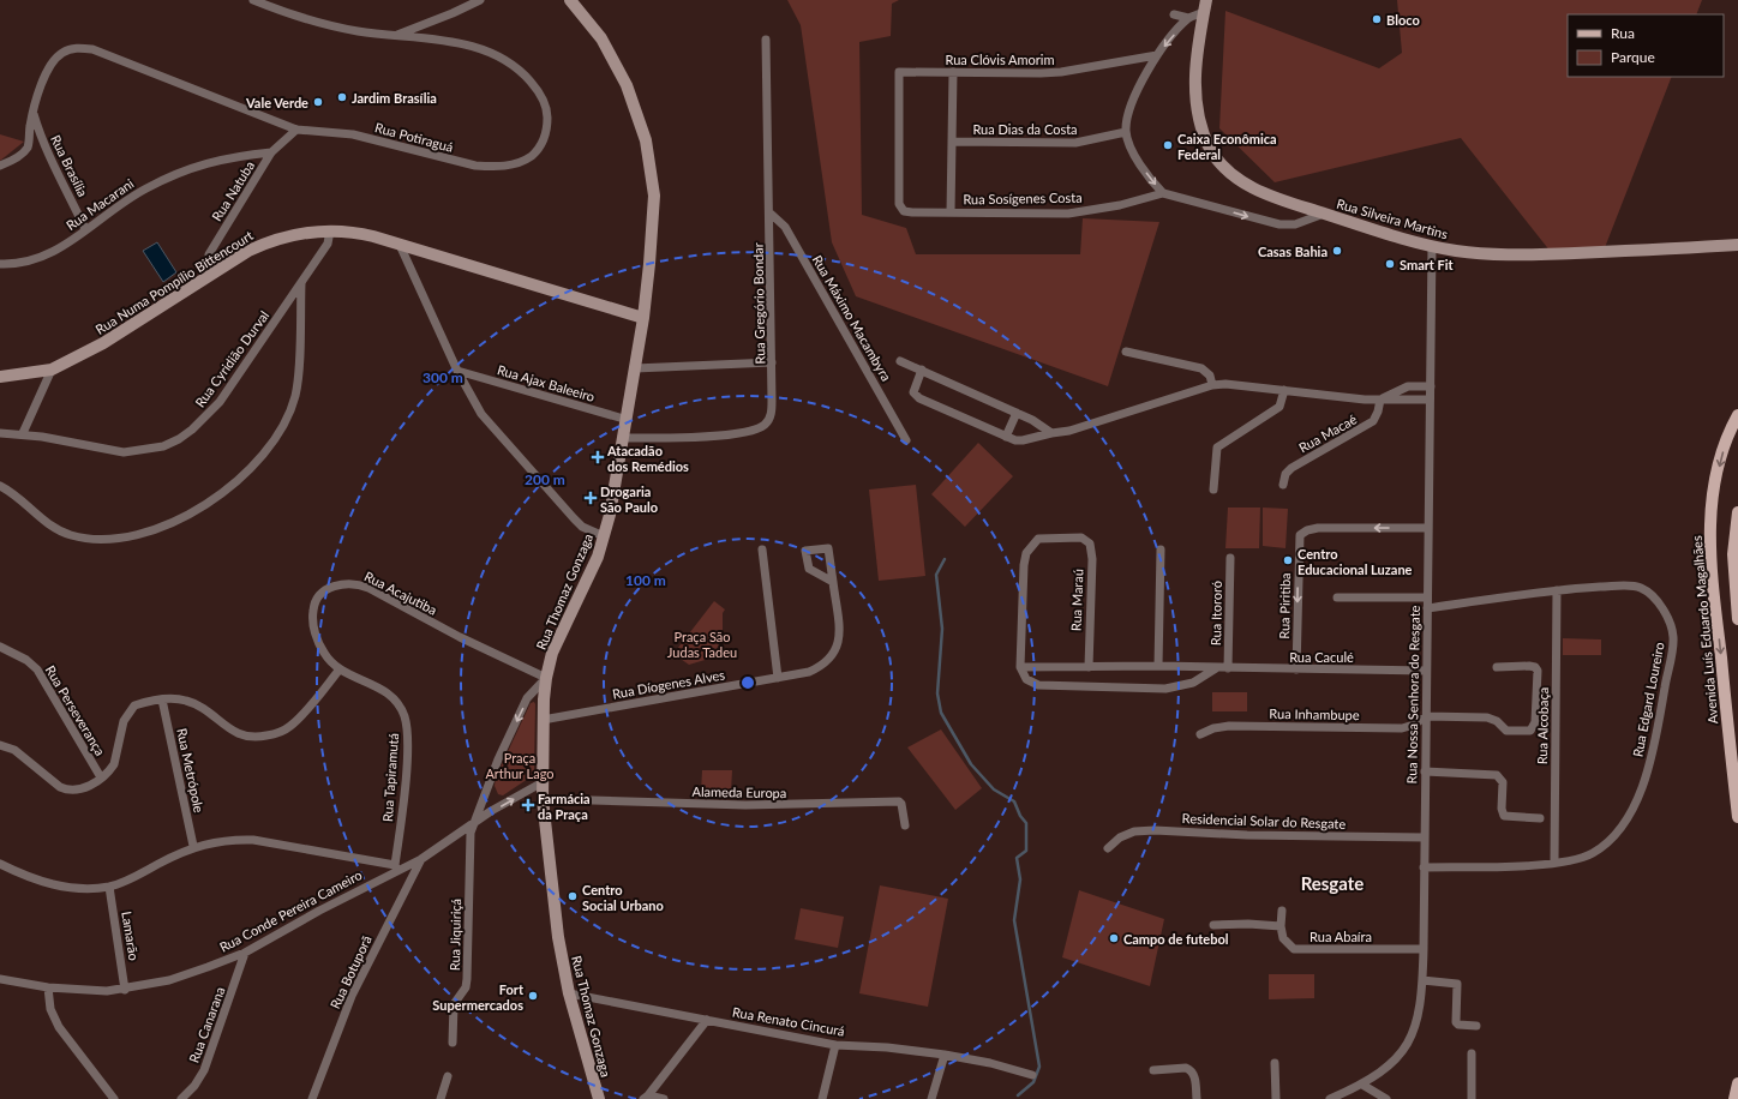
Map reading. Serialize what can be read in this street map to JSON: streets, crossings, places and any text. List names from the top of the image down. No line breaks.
{"streets":{"main road":["Rua Silveira Martins","Rua Numa Pompílio Bittencourt","Rua Thomaz Gonzaga","Avenida Luís Eduardo Magalhães"],"street":["Rua Clóvis Amorim","Rua Dias da Costa","Rua Potiraguá","Rua Brasília","Rua Natuba","Rua Sosígenes Costa","Rua Macarani","Rua Gregório Bondar","Rua Máximo Macambyra","Rua Cyridião Durval","Rua Ajax Baleeiro","Rua Macaé","Rua Acajutiba","Rua Maraú","Rua Piritiba","Rua Itororó","Rua Caculé","Rua Díogenes Alves","Rua Nossa Senhora do Resgate","Rua Edgard Loureiro","Rua Perseverança","Rua Inhambupe","Rua Alcobaça","Rua Metrópole","Rua Tapiramutá","Alameda Europa","Residencial Solar do Resgate","Rua Conde Pereira Cameiro","Rua Jiquiriçá","Lamarão","Rua Abaíra","Rua Botuporã","Rua Renato Cincurá","Rua Canarana"]},"crossings":[["Rua Clóvis Amorim","Rua Sosígenes Costa"],["Rua Potiraguá","Rua Brasília"],["Rua Potiraguá","Rua Natuba"],["Rua Brasília","Rua Macarani"],["Rua Natuba","Rua Macarani"],["Rua Natuba","Rua Numa Pompílio Bittencourt"],["Rua Silveira Martins","Rua Nossa Senhora do Resgate"],["Rua Numa Pompílio Bittencourt","Rua Cyridião Durval"],["Rua Numa Pompílio Bittencourt","Rua Thomaz Gonzaga"],["Rua Gregório Bondar","Rua Máximo Macambyra"],["Rua Gregório Bondar","Rua Thomaz Gonzaga"],["Rua Ajax Baleeiro","Rua Thomaz Gonzaga"],["Rua Thomaz Gonzaga","Rua Acajutiba"],["Rua Thomaz Gonzaga","Rua Díogenes Alves"],["Rua Thomaz Gonzaga","Rua Conde Pereira Cameiro"],["Rua Thomaz Gonzaga","Rua Renato Cincurá"],["Rua Acajutiba","Rua Tapiramutá"],["Rua Maraú","Rua Caculé"],["Rua Piritiba","Rua Caculé"],["Rua Piritiba","Rua Nossa Senhora do Resgate"],["Rua Itororó","Rua Caculé"],["Rua Caculé","Rua Nossa Senhora do Resgate"],["Rua Nossa Senhora do Resgate","Rua Edgard Loureiro"],["Rua Nossa Senhora do Resgate","Rua Inhambupe"],["Rua Nossa Senhora do Resgate","Residencial Solar do Resgate"],["Rua Nossa Senhora do Resgate","Rua Abaíra"],["Rua Edgard Loureiro","Rua Alcobaça"],["Rua Tapiramutá","Rua Conde Pereira Cameiro"],["Rua Conde Pereira Cameiro","Rua Jiquiriçá"],["Rua Conde Pereira Cameiro","Lamarão"],["Rua Conde Pereira Cameiro","Rua Botuporã"],["Rua Conde Pereira Cameiro","Rua Canarana"]],"one_way":["Avenida Luís Eduardo Magalhães"],"districts":["Resgate"],"parks":["Praça São Judas Tadeu","Praça Arthur Lago"],"places":{"other":["Bloco","Jardim Brasília","Vale Verde","Caixa Econômica Federal","Casas Bahia","Smart Fit","Centro Educacional Luzane","Centro Social Urbano","Campo de futebol","Fort Supermercados"],"health":["Atacadão dos Remédios","Drogaria São Paulo","Farmácia da Praça"]},"legend":["Rua","Parque"],"rings":["300 m","200 m","100 m"]}
